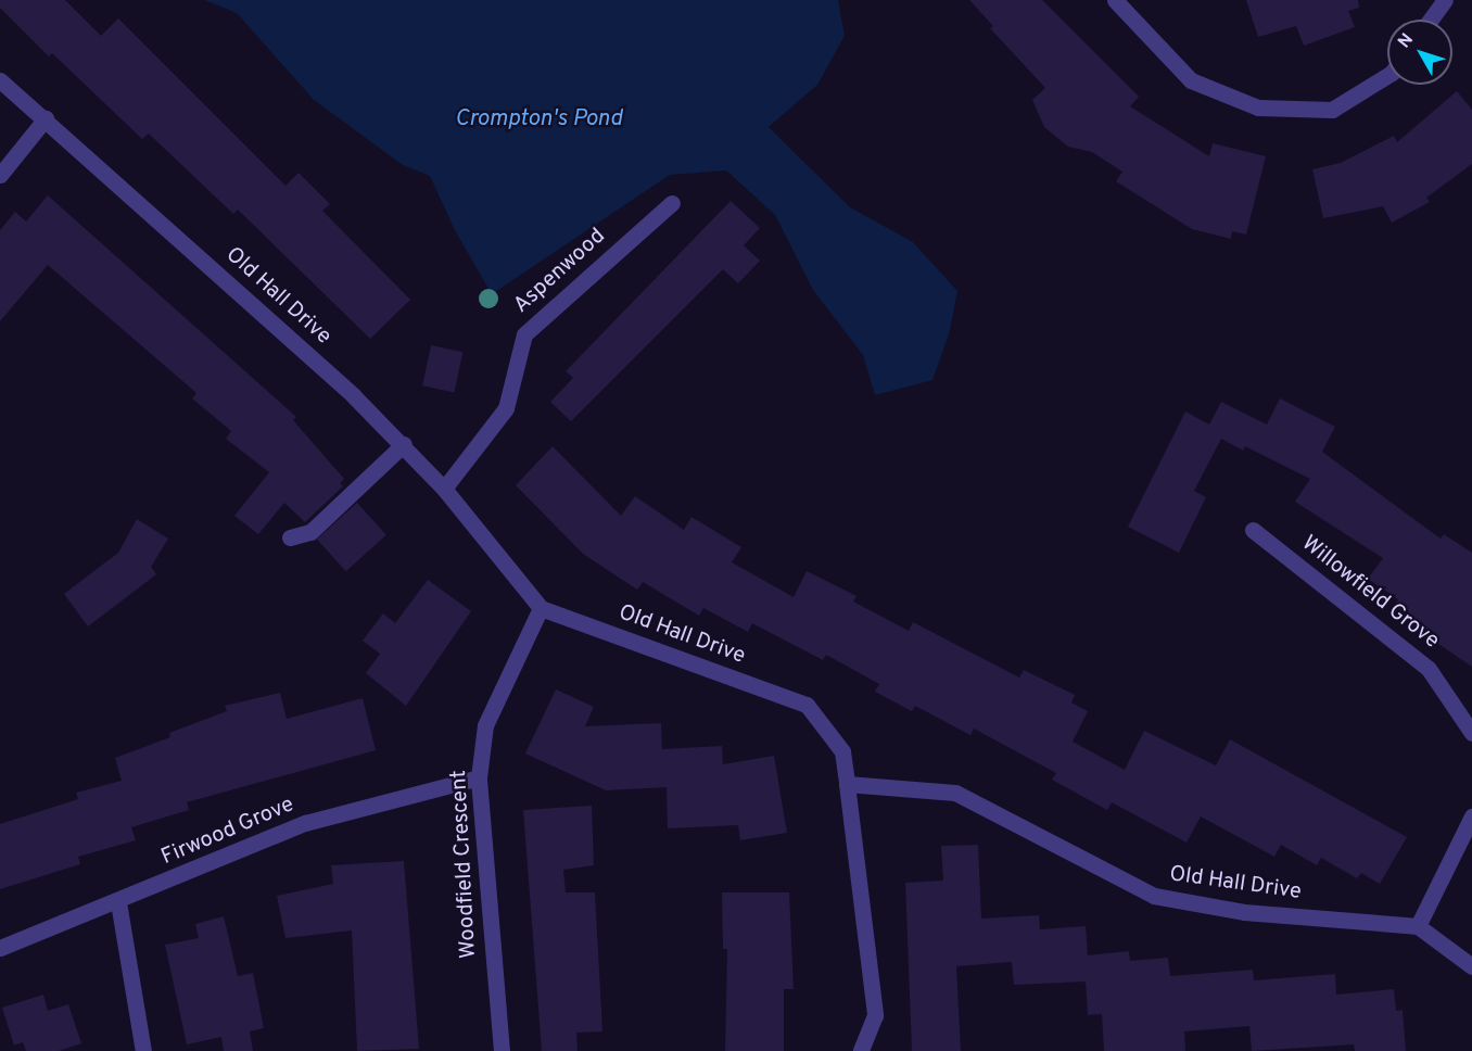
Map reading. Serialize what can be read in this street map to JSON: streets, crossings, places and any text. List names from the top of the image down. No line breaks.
{"streets":{"street":["Aspenwood","Old Hall Drive","Willowfield Grove","Firwood Grove","Woodfield Crescent"]},"crossings":[["Aspenwood","Old Hall Drive"],["Old Hall Drive","Woodfield Crescent"],["Firwood Grove","Woodfield Crescent"]],"water":["Crompton's Pond"],"north":"top left"}
